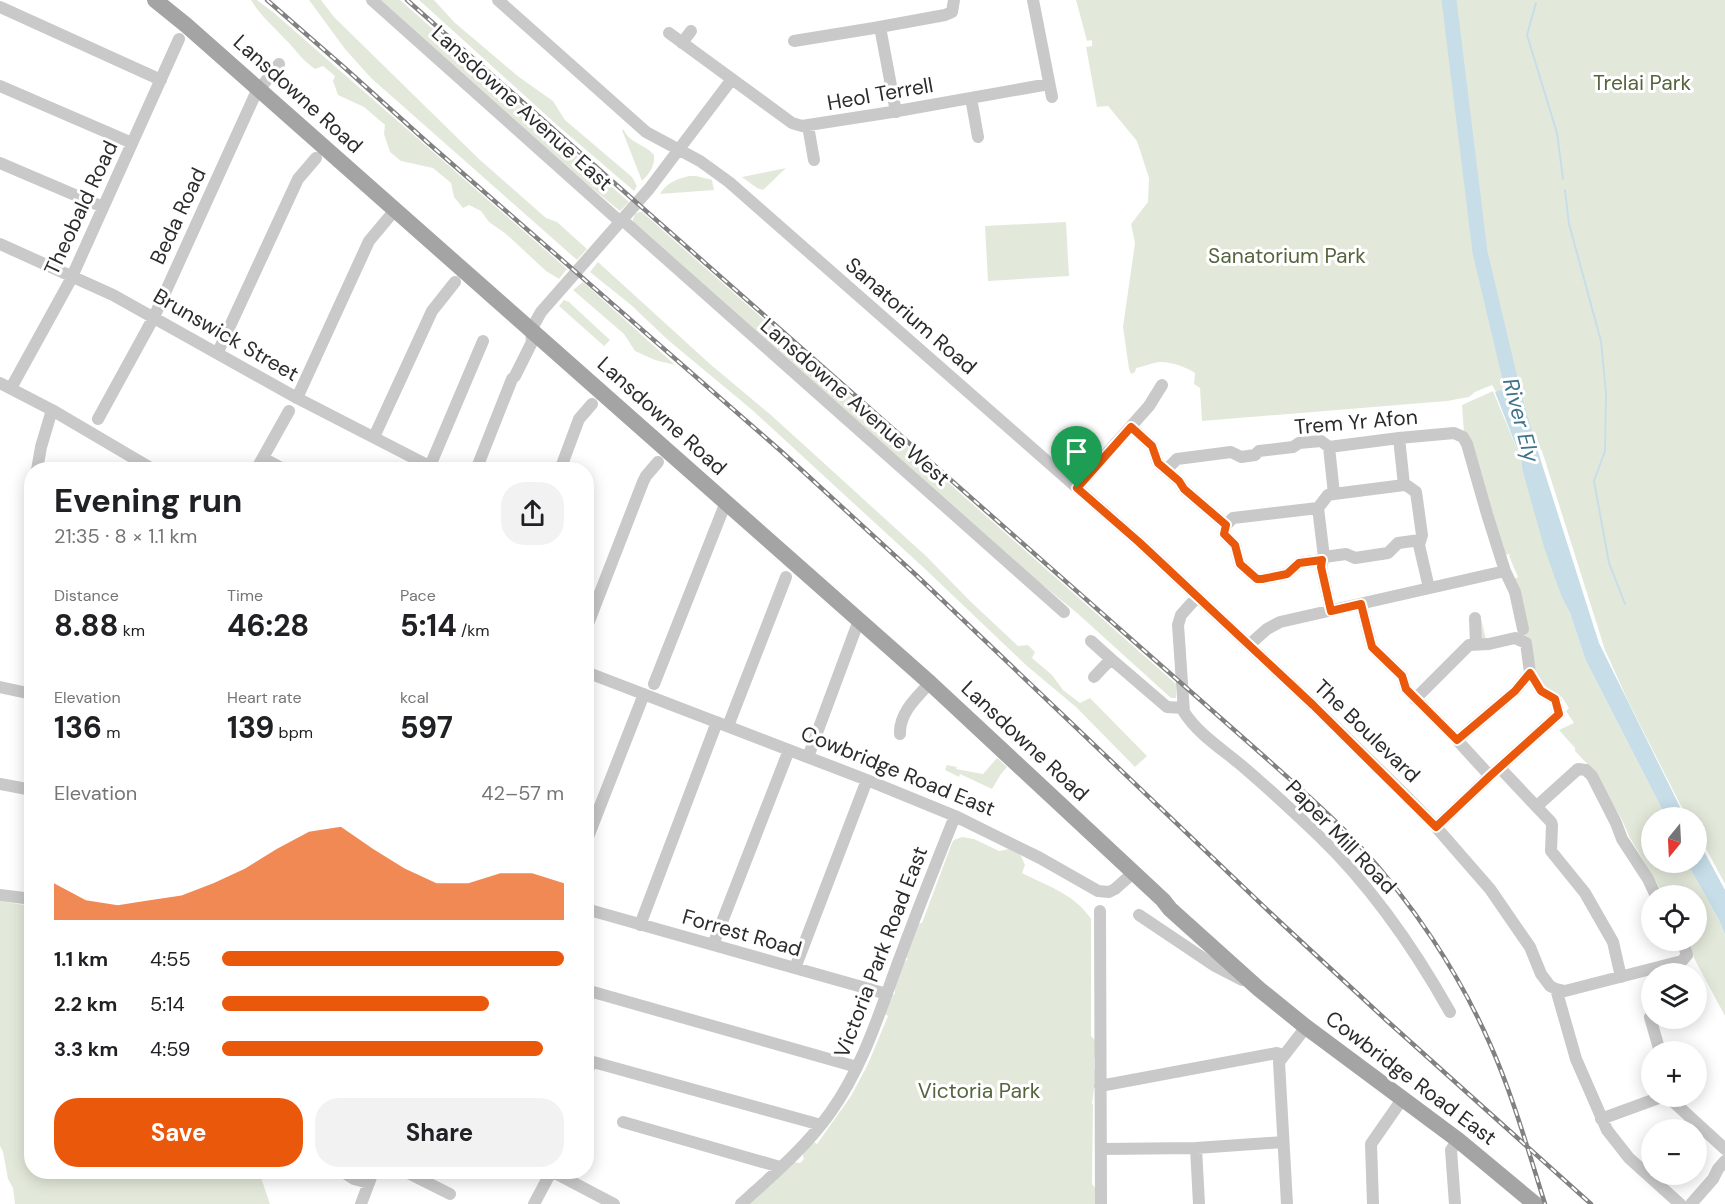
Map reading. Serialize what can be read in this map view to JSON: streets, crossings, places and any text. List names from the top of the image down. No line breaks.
{"streets":{"main road":["Lansdowne Road","Cowbridge Road East"],"street":["Heol Terrell","Lansdowne Avenue East","Theobald Road","Beda Road","Sanatorium Road","Brunswick Street","Lansdowne Avenue West","Trem Yr Afon","The Boulevard","Paper Mill Road","Forrest Road","Victoria Park Road East"]},"crossings":[["Lansdowne Road","Beda Road"],["Lansdowne Road","Cowbridge Road East"],["Lansdowne Avenue East","Lansdowne Avenue West"],["Theobald Road","Brunswick Street"],["Beda Road","Brunswick Street"],["Sanatorium Road","The Boulevard"],["Cowbridge Road East","Victoria Park Road East"],["Forrest Road","Victoria Park Road East"]],"water":["River Ely"],"parks":["Trelai Park","Sanatorium Park","Victoria Park"],"north":"bottom","page":{"heading":["Evening run","21:35 · 8 × 1.1 km"],"stats":[["Distance","8.88 km"],["Time","46:28"],["Pace","5:14 /km"],["Elevation","136 m"],["Heart rate","139 bpm"],["kcal","597"]],"chart":["Elevation","42–57 m"],"map_buttons":["+","−"],"list":[{"name":"1.1 km","note":"4:55"},{"name":"2.2 km","note":"5:14"},{"name":"3.3 km","note":"4:59"}],"buttons":["Save","Share"]}}
